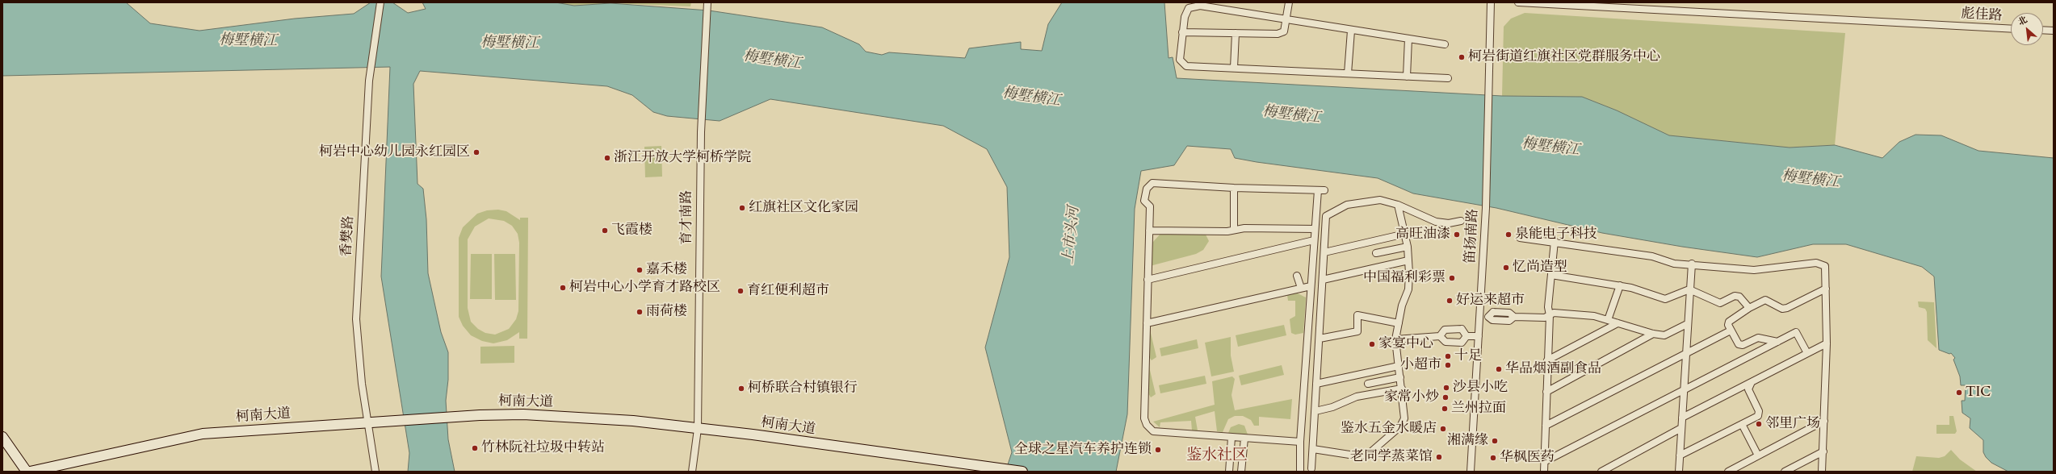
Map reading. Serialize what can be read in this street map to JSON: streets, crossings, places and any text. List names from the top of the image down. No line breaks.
{"streets":{"main road":["柯南大道"],"street":["彪佳路","育才南路","香樊路","笛扬南路"]},"crossings":[["育才南路","柯南大道"],["香樊路","柯南大道"]],"districts":["鉴水社区"],"water":["梅墅横江","上市头河"],"places":["柯岩街道红旗社区党群服务中心","柯岩中心幼儿园永红园区","浙江开放大学柯桥学院","红旗社区文化家园","飞霞楼","高旺油漆","泉能电子科技","忆尚造型","嘉禾楼","中国福利彩票","柯岩中心小学育才路校区","育红便利超市","好运来超市","雨荷楼","家宴中心","十足","小超市","华品烟酒副食品","沙县小吃","柯桥联合村镇银行","TIC","家常小炒","兰州拉面","邻里广场","鉴水五金水暖店","湘满缘","竹林阮社垃圾中转站","全球之星汽车养护连锁","老同学蒸菜馆","华枫医药"],"north":"top left"}
